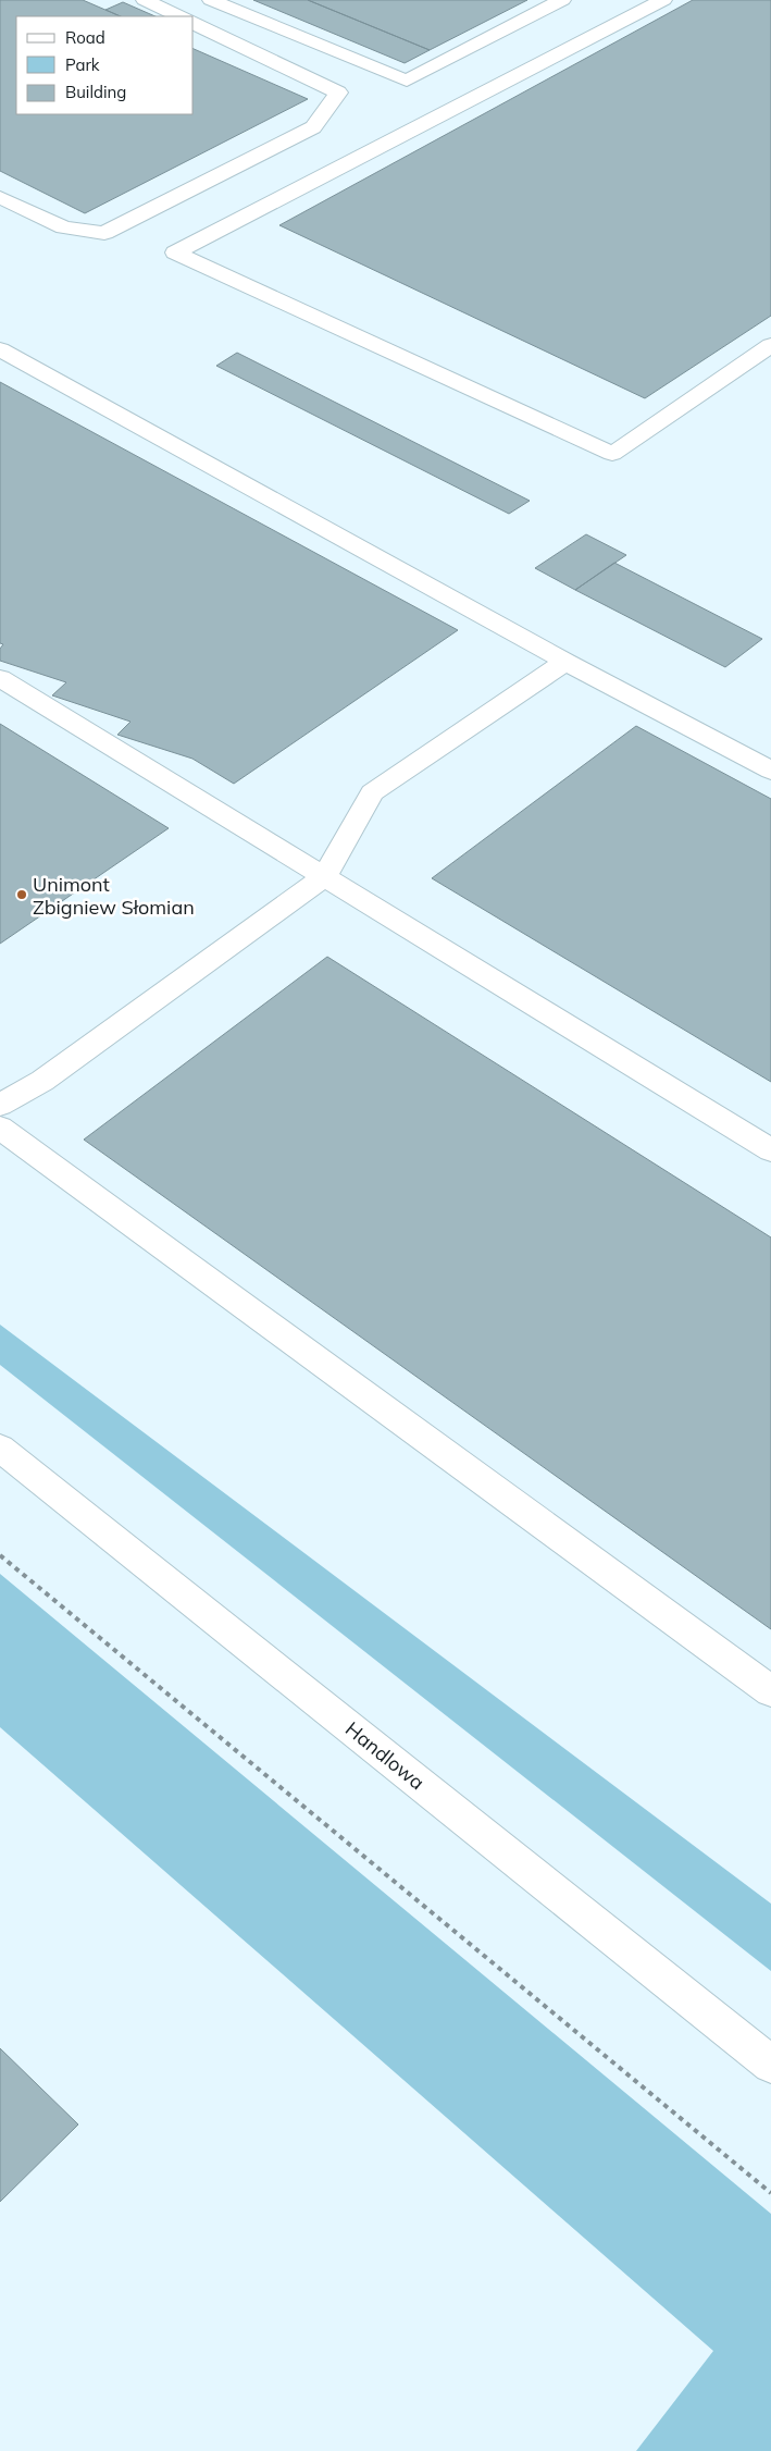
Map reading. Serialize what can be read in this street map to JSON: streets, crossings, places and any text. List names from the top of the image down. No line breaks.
{"streets":{"street":["Handlowa"]},"places":["Unimont Zbigniew Słomian"],"legend":["Road","Park","Building"]}
